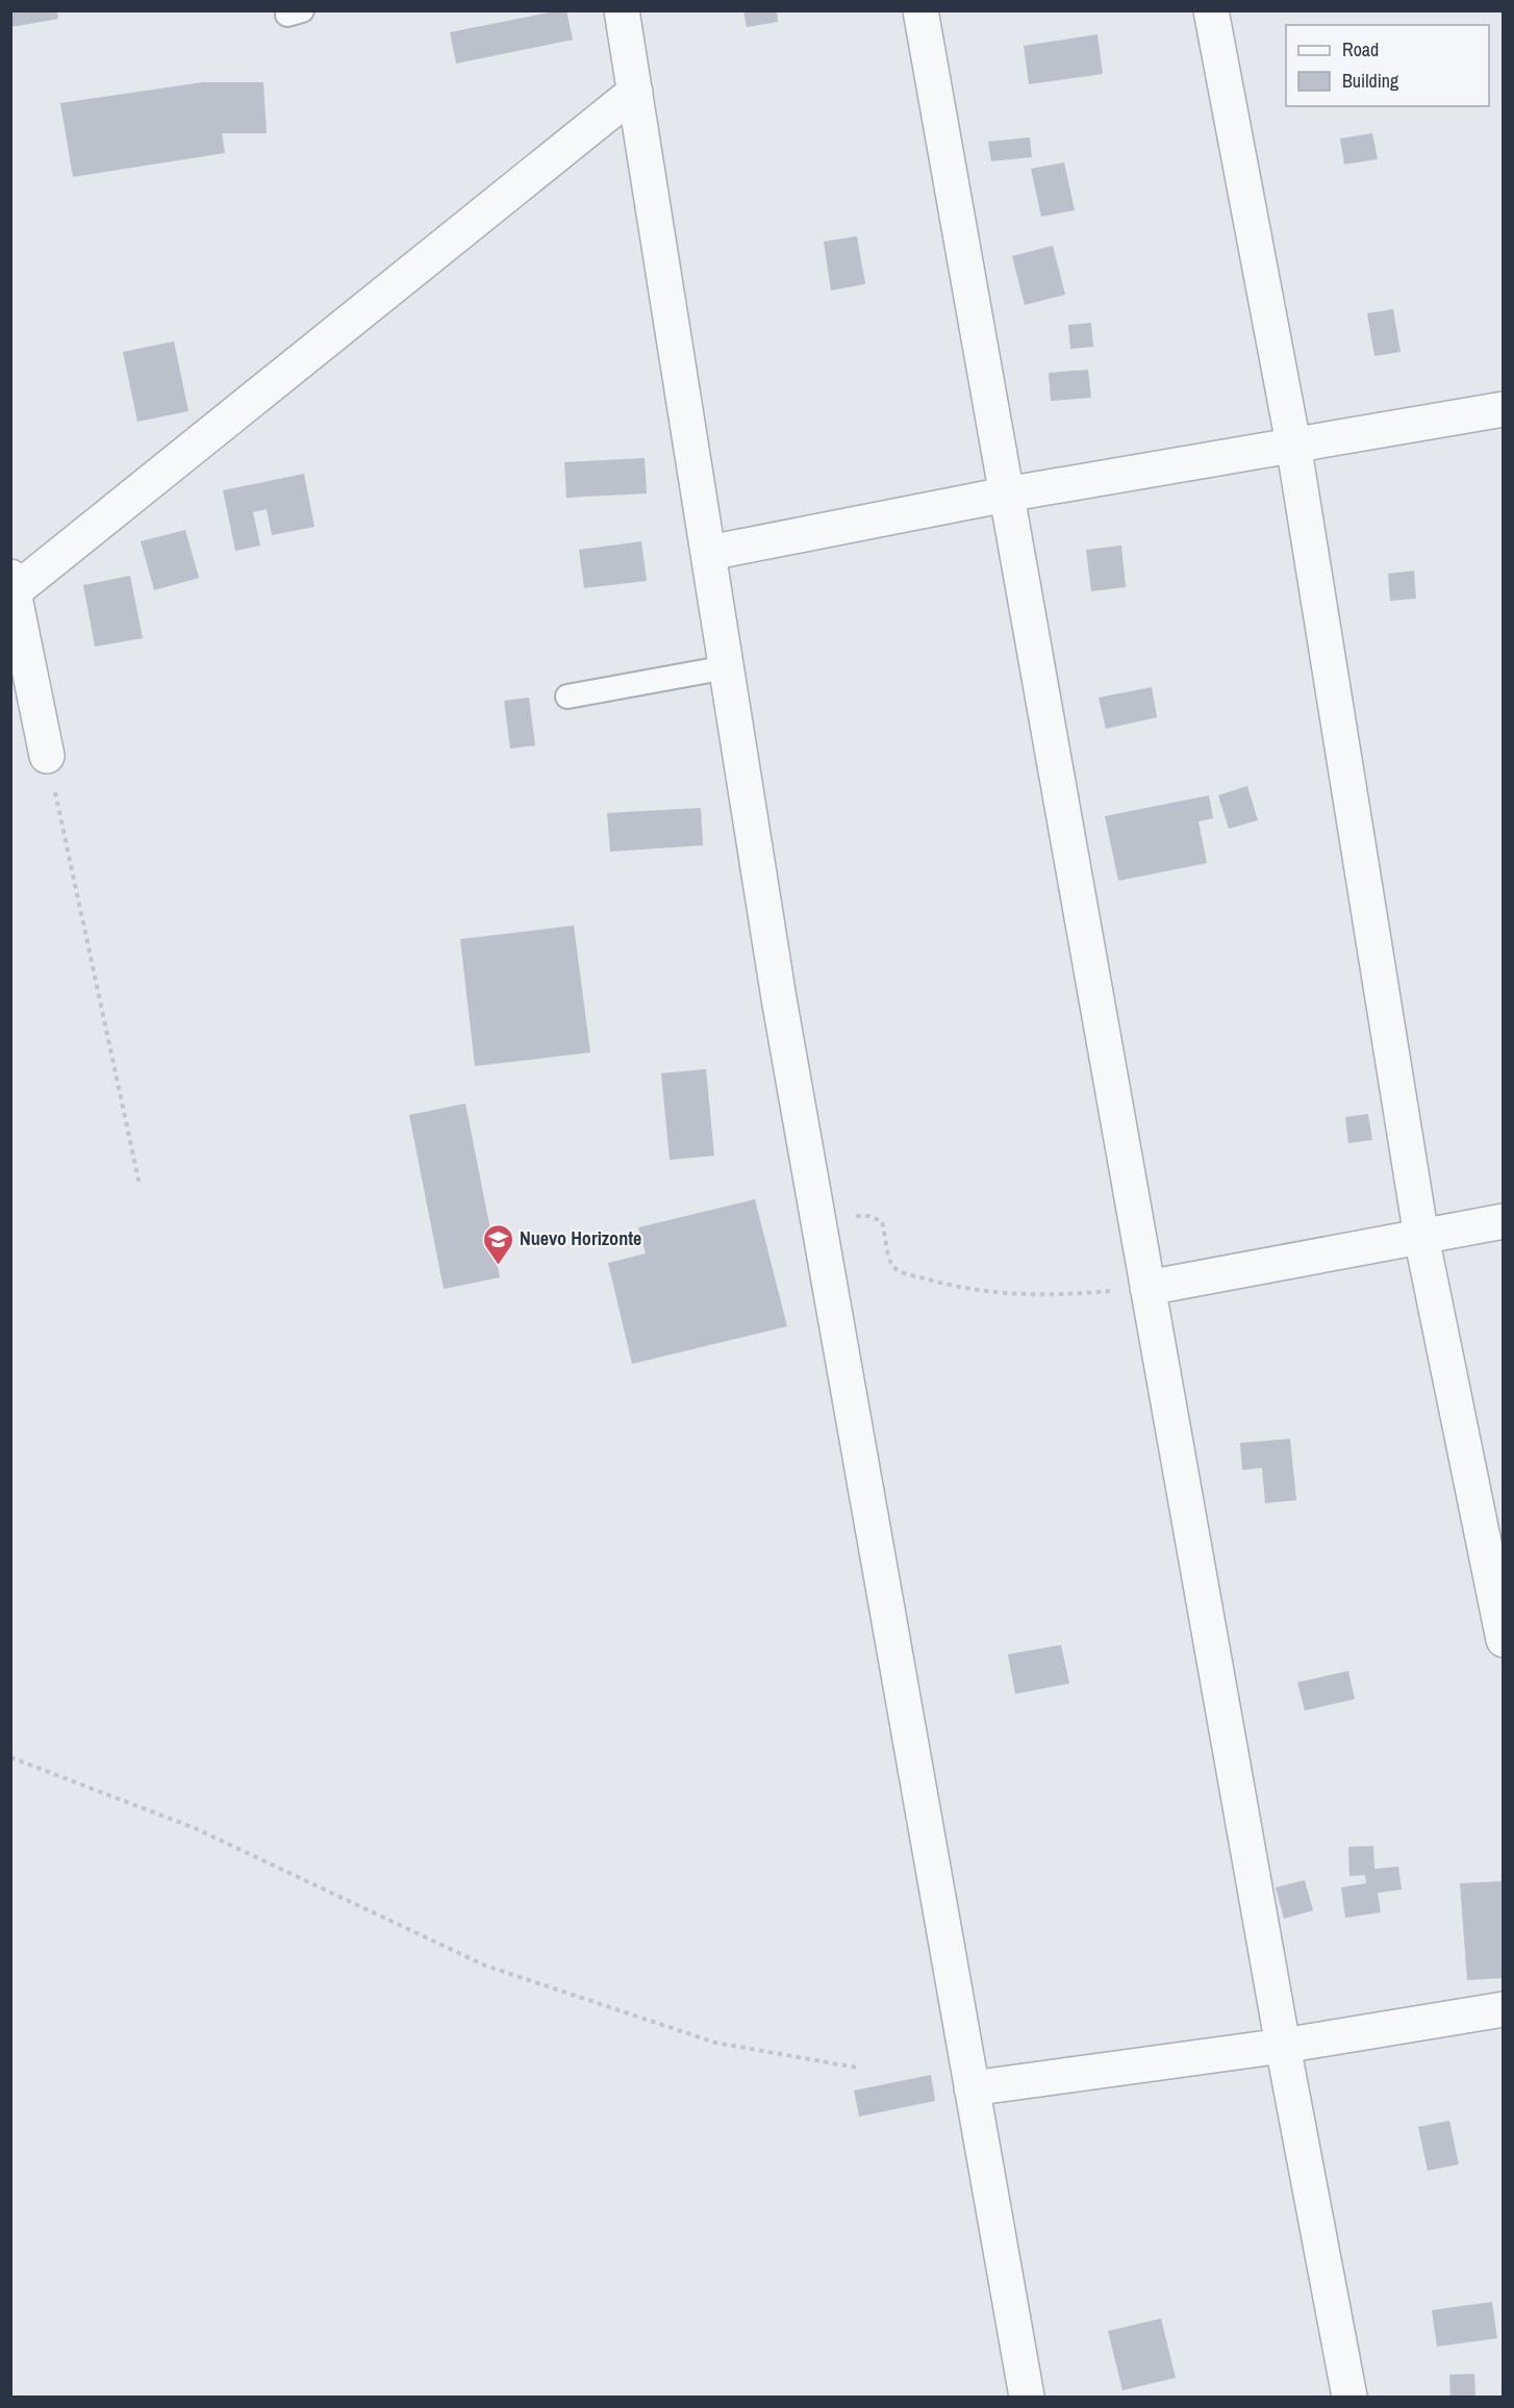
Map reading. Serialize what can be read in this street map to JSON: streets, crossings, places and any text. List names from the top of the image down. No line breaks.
{"places":{"school or university":["Nuevo Horizonte"]},"legend":["Road","Building"]}
